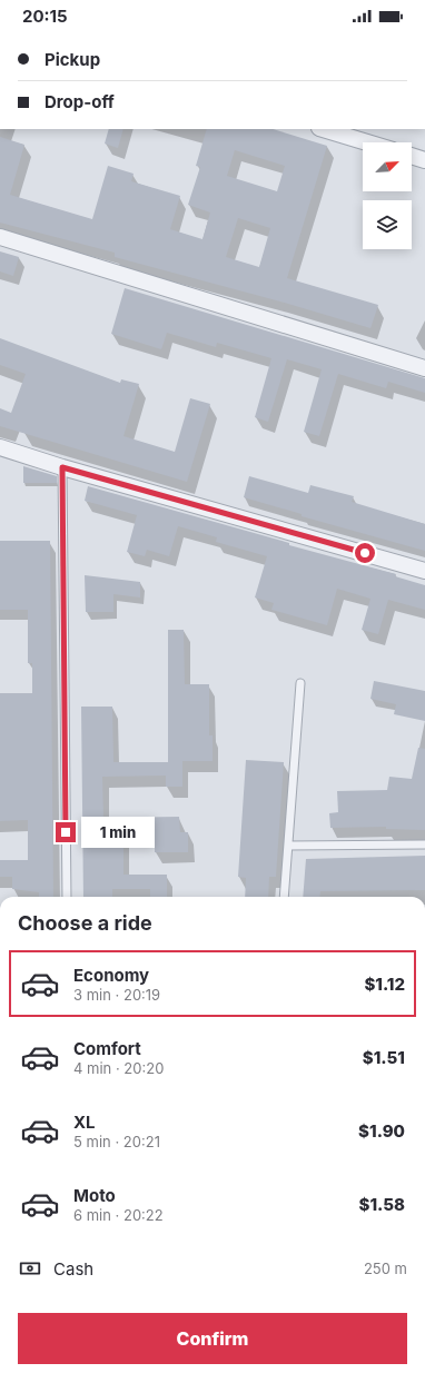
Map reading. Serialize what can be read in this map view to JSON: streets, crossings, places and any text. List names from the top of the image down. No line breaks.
{"north":"top right","page":{"status":"20:15","banner":["Pickup","Drop-off"],"bubble":"1 min","heading":"Choose a ride","list":[{"name":"Economy","note":"3 min · 20:19","value":"$1.12"},{"name":"Comfort","note":"4 min · 20:20","value":"$1.51"},{"name":"XL","note":"5 min · 20:21","value":"$1.90"},{"name":"Moto","note":"6 min · 20:22","value":"$1.58"}],"pay":["Cash","250 m"],"buttons":"Confirm"}}
